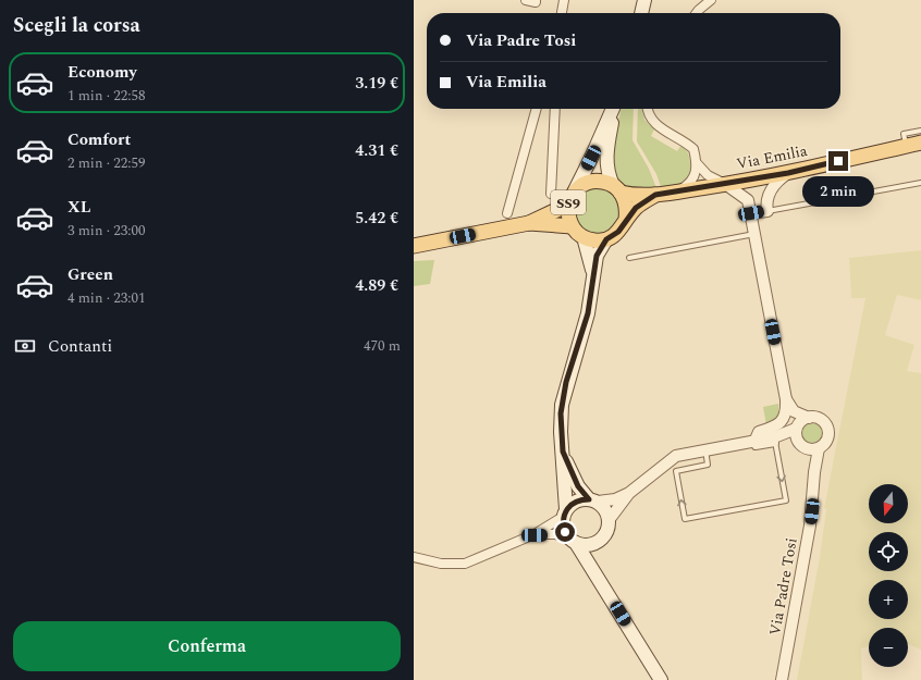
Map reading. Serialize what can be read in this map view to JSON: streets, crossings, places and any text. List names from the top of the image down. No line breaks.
{"streets":{"main road":["Via Emilia","SS9"],"street":["Via Padre Tosi"]},"crossings":[["Via Emilia","SS9"]],"north":"bottom","page":{"heading":"Scegli la corsa","banner":["Via Padre Tosi","Via Emilia"],"list":[{"name":"Economy","note":"1 min · 22:58","value":"3.19 €"},{"name":"Comfort","note":"2 min · 22:59","value":"4.31 €"},{"name":"XL","note":"3 min · 23:00","value":"5.42 €"},{"name":"Green","note":"4 min · 23:01","value":"4.89 €"}],"bubble":"2 min","pay":["Contanti","470 m"],"map_buttons":["+","−"],"buttons":"Conferma"}}
